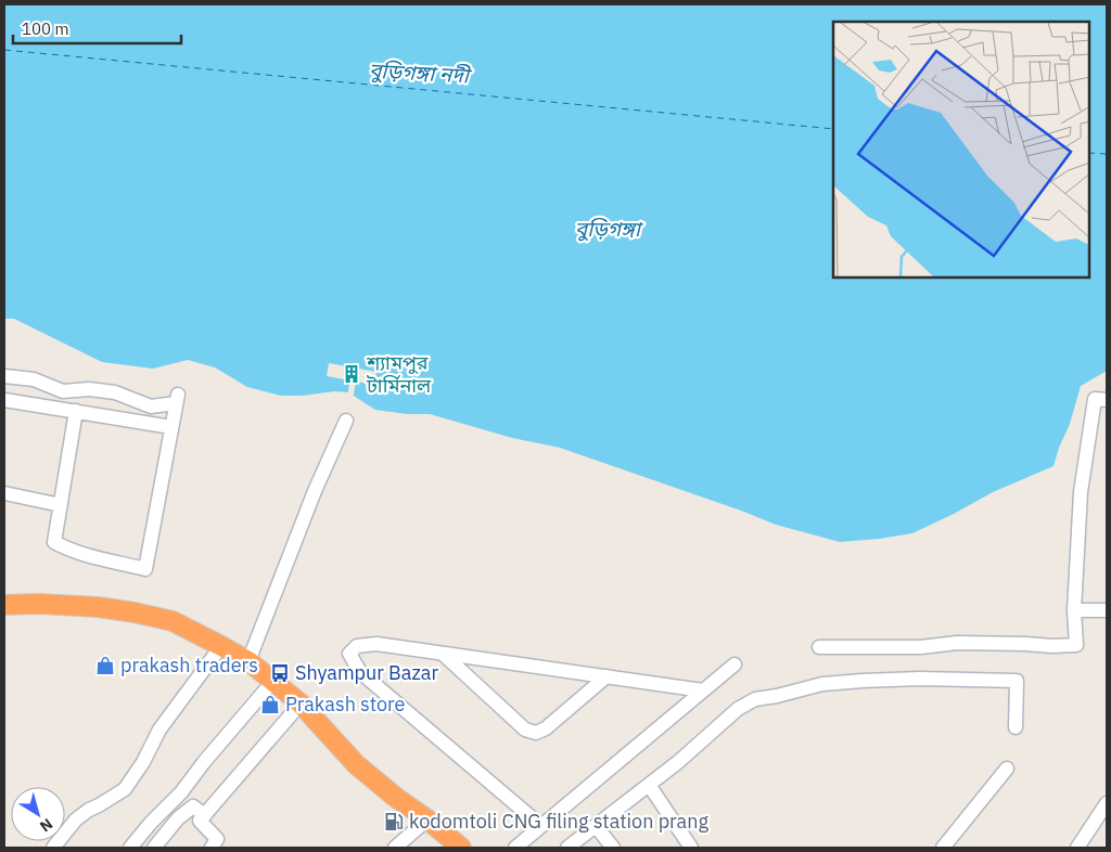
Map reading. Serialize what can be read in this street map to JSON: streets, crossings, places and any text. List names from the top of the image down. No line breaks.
{"water":["বুড়িগঙ্গা নদী","বুড়িগঙ্গা"],"places":{"building":["শ্যামপুর টার্মিনাল"],"shop":["prakash traders","Prakash store"],"bus stop":["Shyampur Bazar"],"fuel station":["kodomtoli CNG filing station prang"]},"scale_bar":"100 m","north":"bottom right"}
